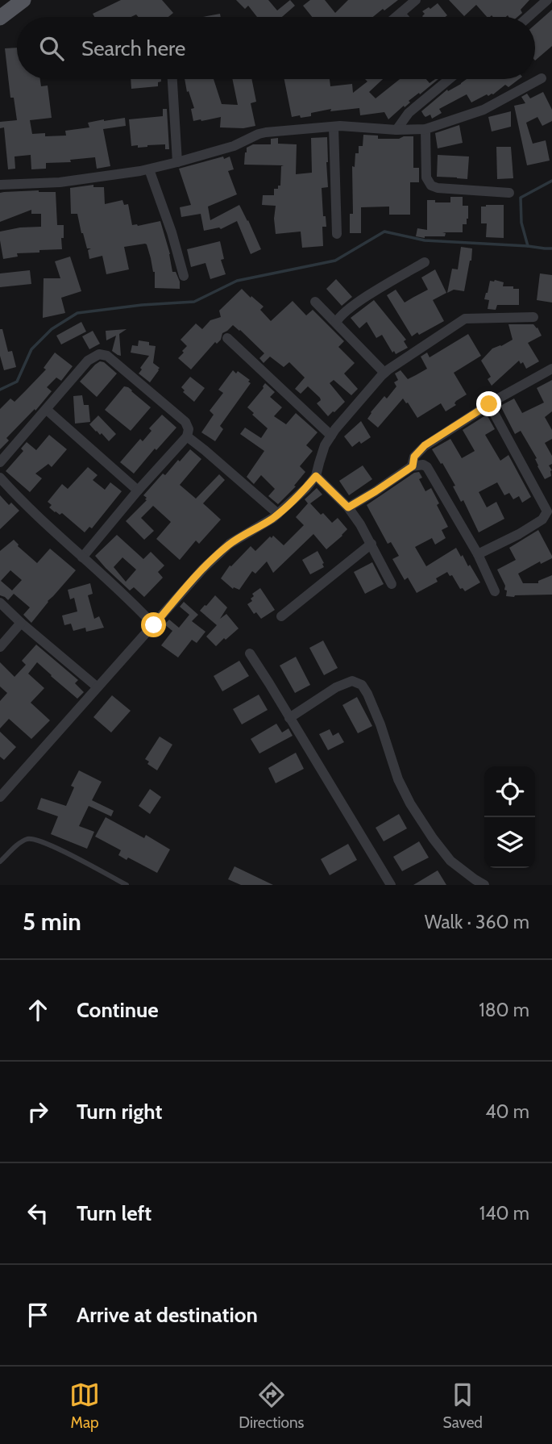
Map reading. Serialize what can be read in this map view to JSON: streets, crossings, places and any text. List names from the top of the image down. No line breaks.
{"page":{"search":"Search here","heading":["5 min","Walk · 360 m"],"list":[["Continue","180 m"],["Turn right","40 m"],["Turn left","140 m"],"Arrive at destination"],"nav":["Map","Directions","Saved"]}}
